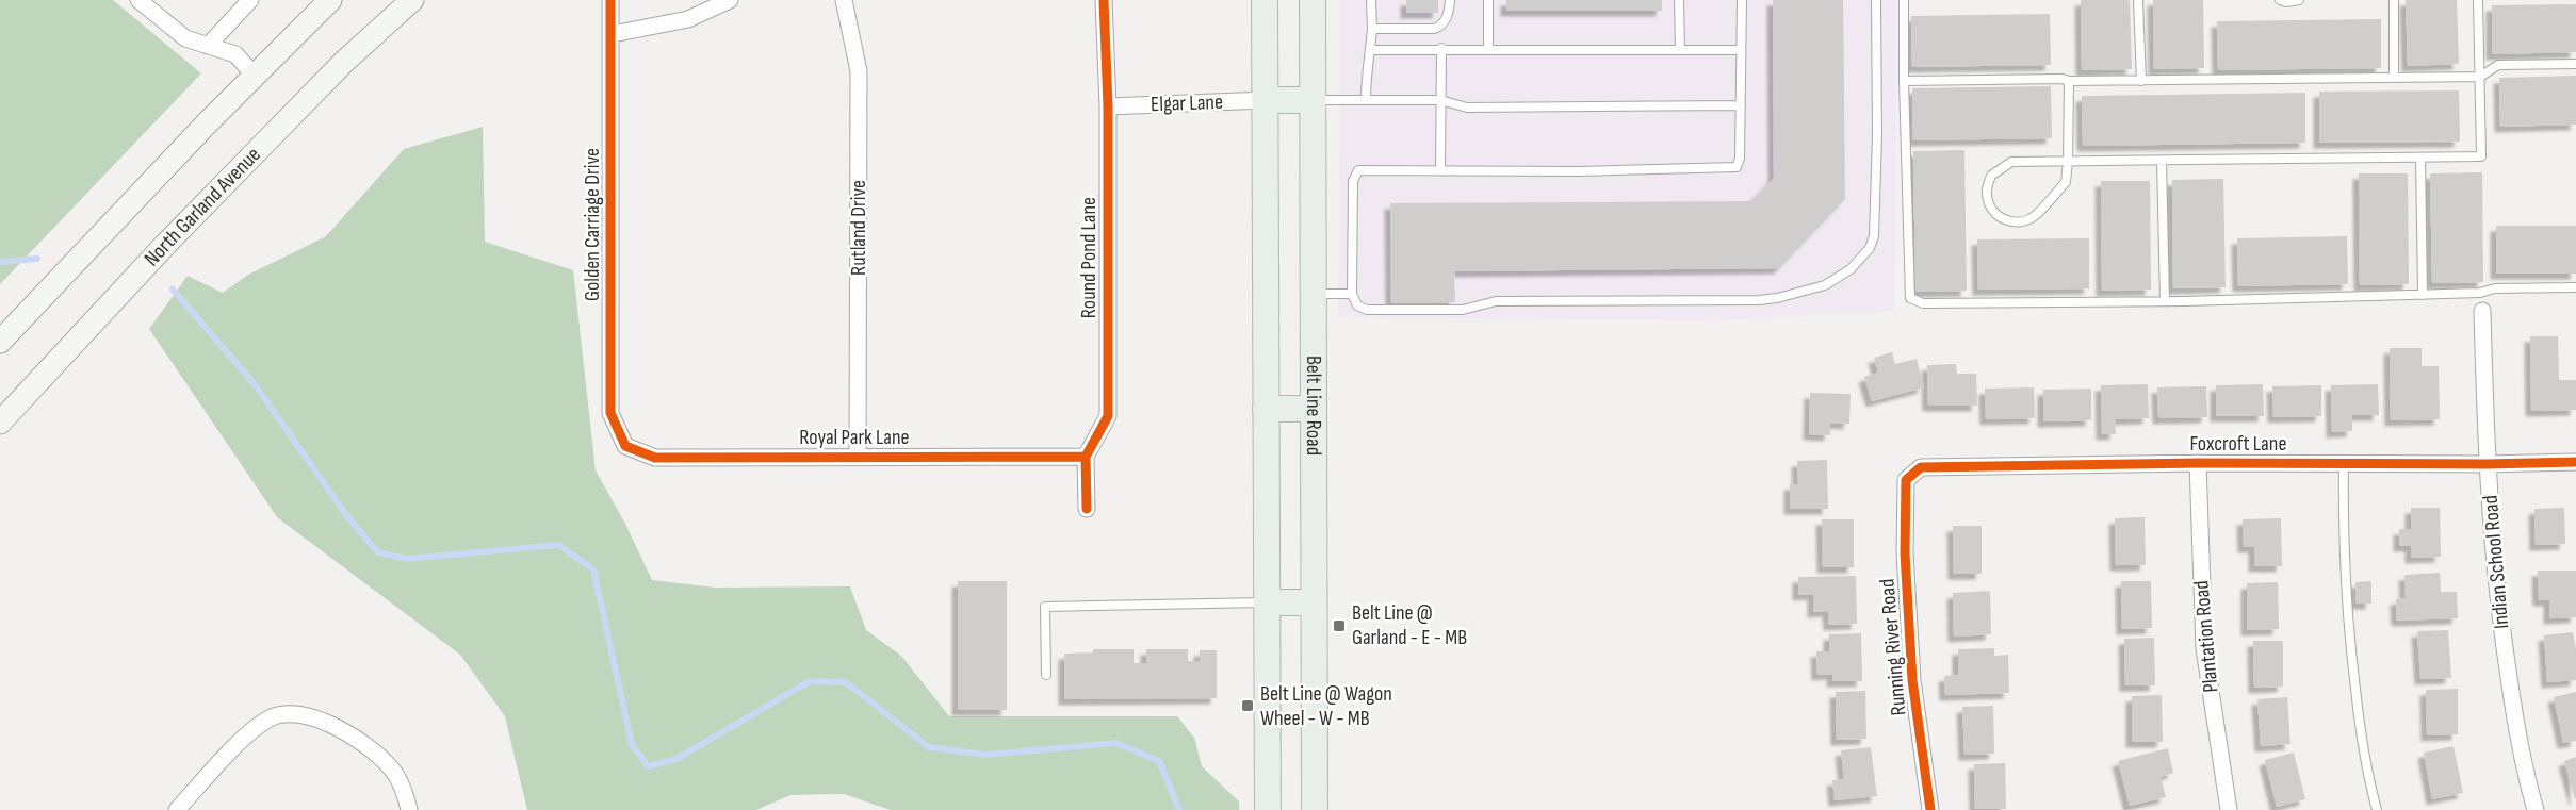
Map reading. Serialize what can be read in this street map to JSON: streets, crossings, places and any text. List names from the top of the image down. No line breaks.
{"streets":{"main road":["North Garland Avenue","Belt Line Road"],"street":["Elgar Lane","Golden Carriage Drive","Rutland Drive","Round Pond Lane","Royal Park Lane","Foxcroft Lane","Indian School Road","Plantation Road","Running River Road"]},"crossings":[["Elgar Lane","Round Pond Lane"],["Golden Carriage Drive","Royal Park Lane"],["Rutland Drive","Royal Park Lane"],["Round Pond Lane","Royal Park Lane"],["Foxcroft Lane","Indian School Road"],["Foxcroft Lane","Plantation Road"],["Foxcroft Lane","Running River Road"]],"places":{"transit":["Belt Line @ Garland - E - MB","Belt Line @ Wagon Wheel - W - MB"]}}
